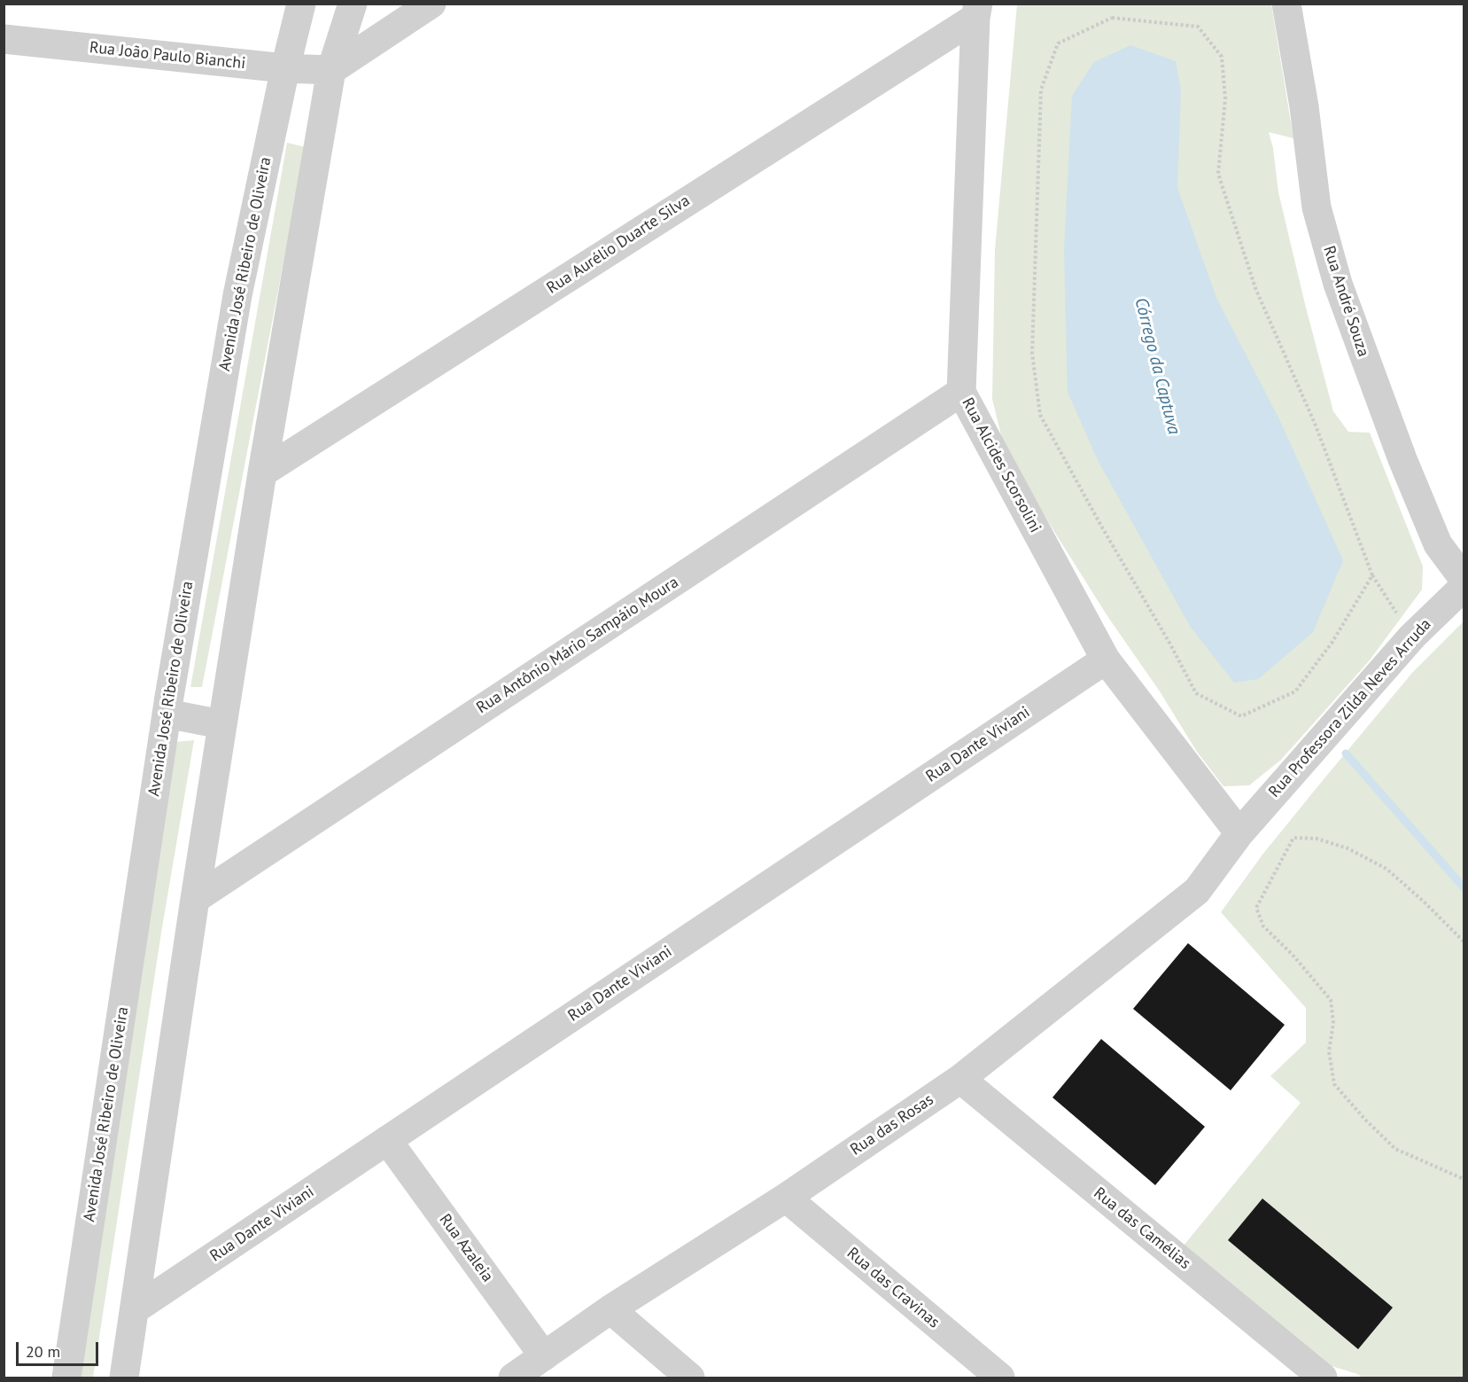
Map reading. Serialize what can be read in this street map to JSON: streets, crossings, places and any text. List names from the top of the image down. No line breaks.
{"streets":{"street":["Rua João Paulo Bianchi","Rua Aurélio Duarte Silva","Avenida José Ribeiro de Oliveira","Rua André Souza","Rua Alcides Scorsolini","Rua Antônio Mário Sampáio Moura","Rua Professora Zilda Neves Arruda","Rua Dante Viviani","Rua das Rosas","Rua das Camélias","Rua Azaleia","Rua das Cravinas"]},"crossings":[["Rua João Paulo Bianchi","Avenida José Ribeiro de Oliveira"],["Rua Aurélio Duarte Silva","Rua Alcides Scorsolini"],["Rua Alcides Scorsolini","Rua Antônio Mário Sampáio Moura"],["Rua Alcides Scorsolini","Rua Professora Zilda Neves Arruda"],["Rua Alcides Scorsolini","Rua Dante Viviani"],["Rua Alcides Scorsolini","Rua das Rosas"],["Rua Professora Zilda Neves Arruda","Rua das Rosas"],["Rua Dante Viviani","Rua Azaleia"],["Rua das Rosas","Rua das Camélias"],["Rua das Rosas","Rua Azaleia"],["Rua das Rosas","Rua das Cravinas"]],"water":["Córrego da Captuva"],"scale_bar":"20 m"}
